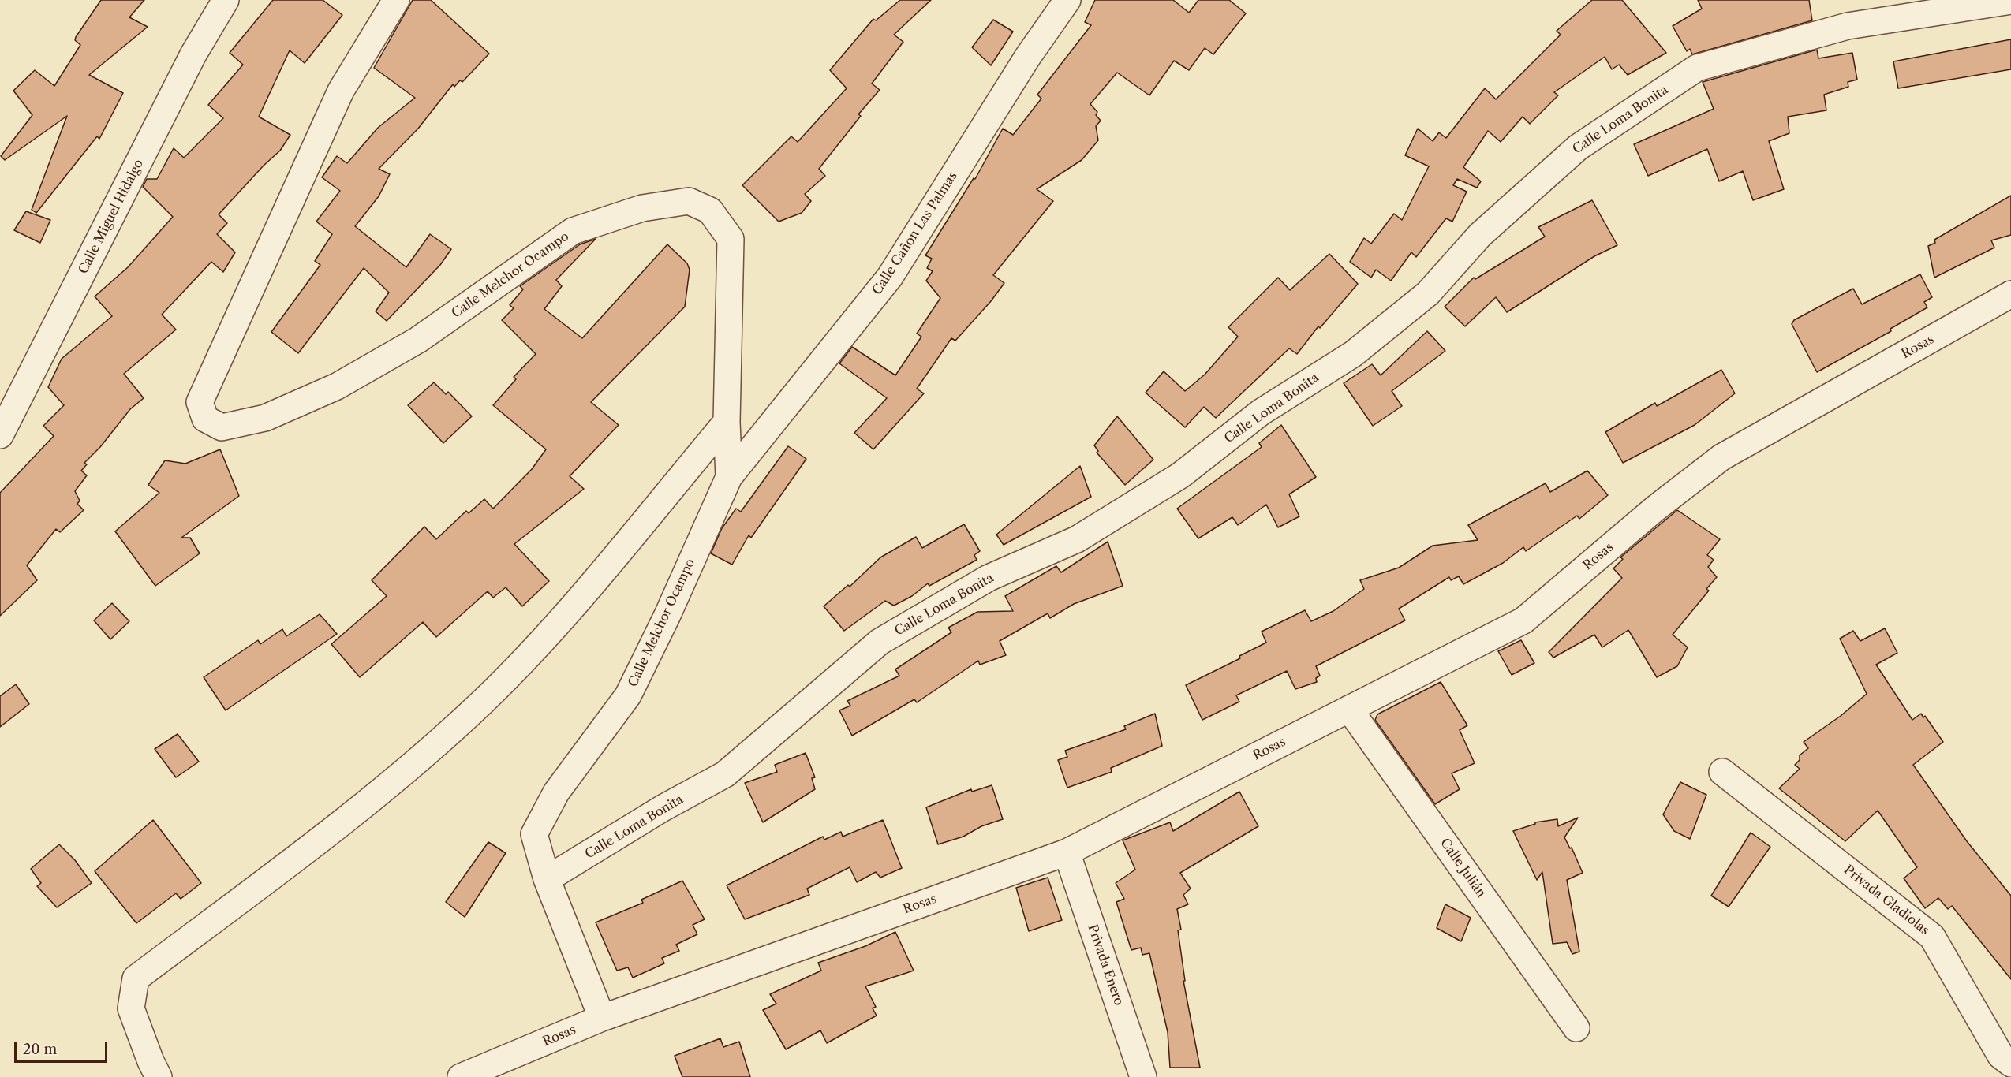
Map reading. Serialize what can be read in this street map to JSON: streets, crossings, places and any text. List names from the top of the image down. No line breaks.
{"streets":{"street":["Calle Loma Bonita","Calle Miguel Hidalgo","Calle Cañon Las Palmas","Calle Melchor Ocampo","Rosas","Calle Julián","Privada Gladiolas","Privada Enero"]},"crossings":[["Calle Loma Bonita","Calle Melchor Ocampo"],["Calle Cañon Las Palmas","Calle Melchor Ocampo"],["Calle Melchor Ocampo","Rosas"],["Rosas","Calle Julián"],["Rosas","Privada Enero"]],"scale_bar":"20 m"}
